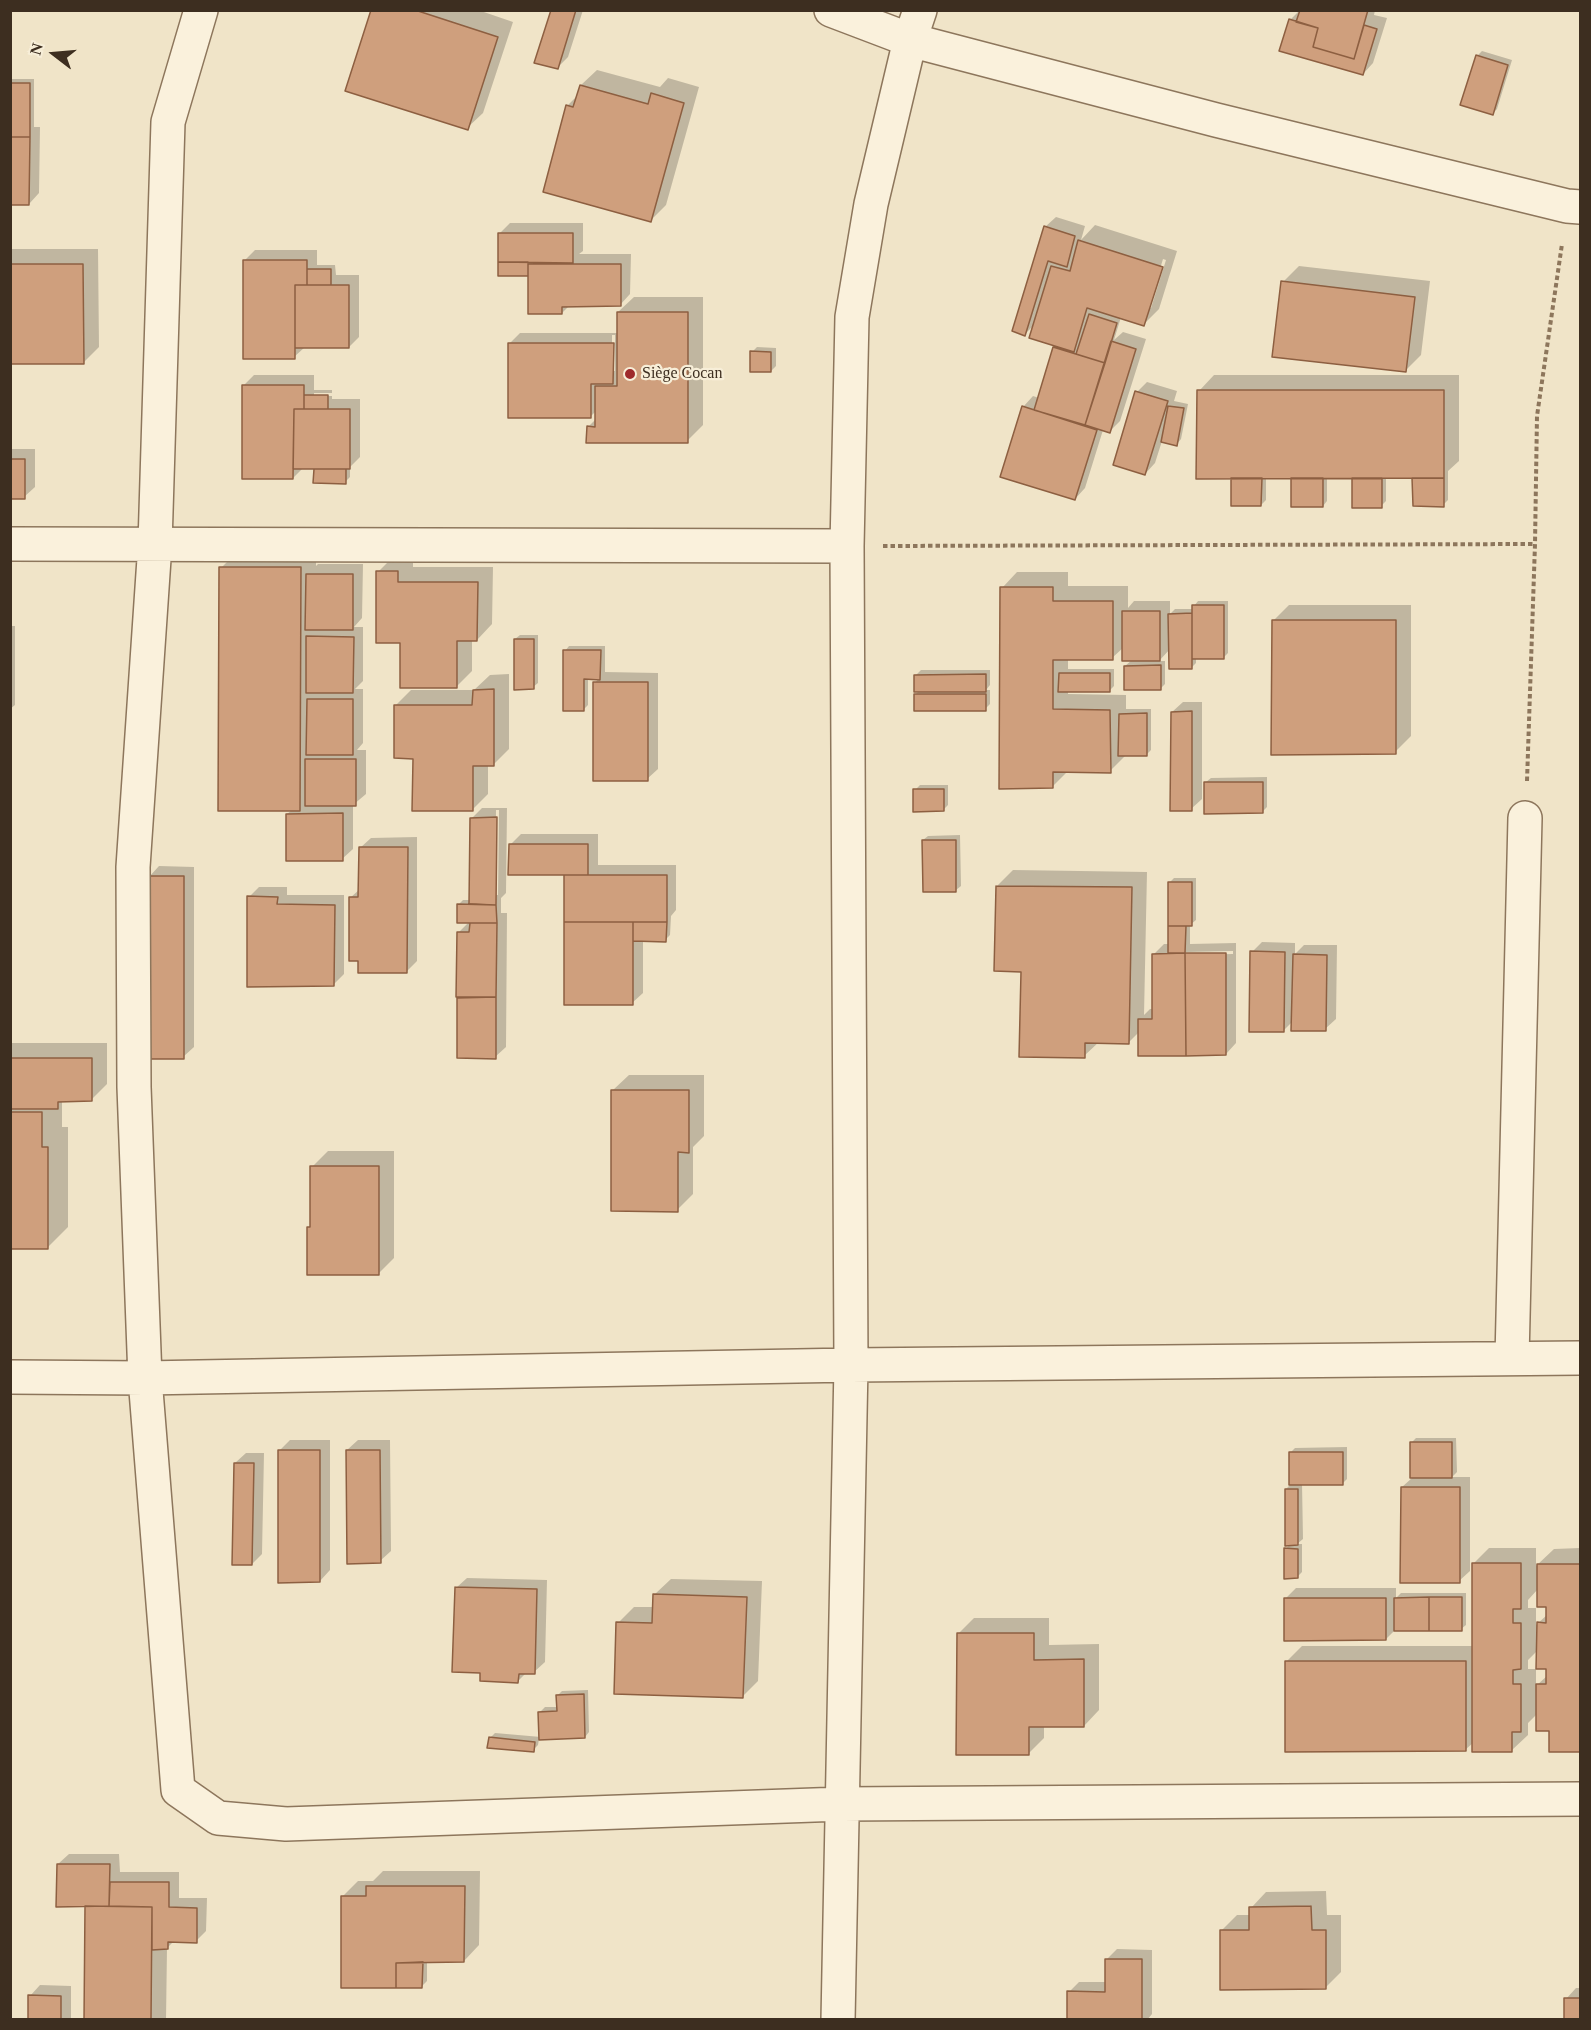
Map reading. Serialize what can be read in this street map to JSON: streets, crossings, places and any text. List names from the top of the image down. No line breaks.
{"places":["Siège Cocan"],"north":"left"}
